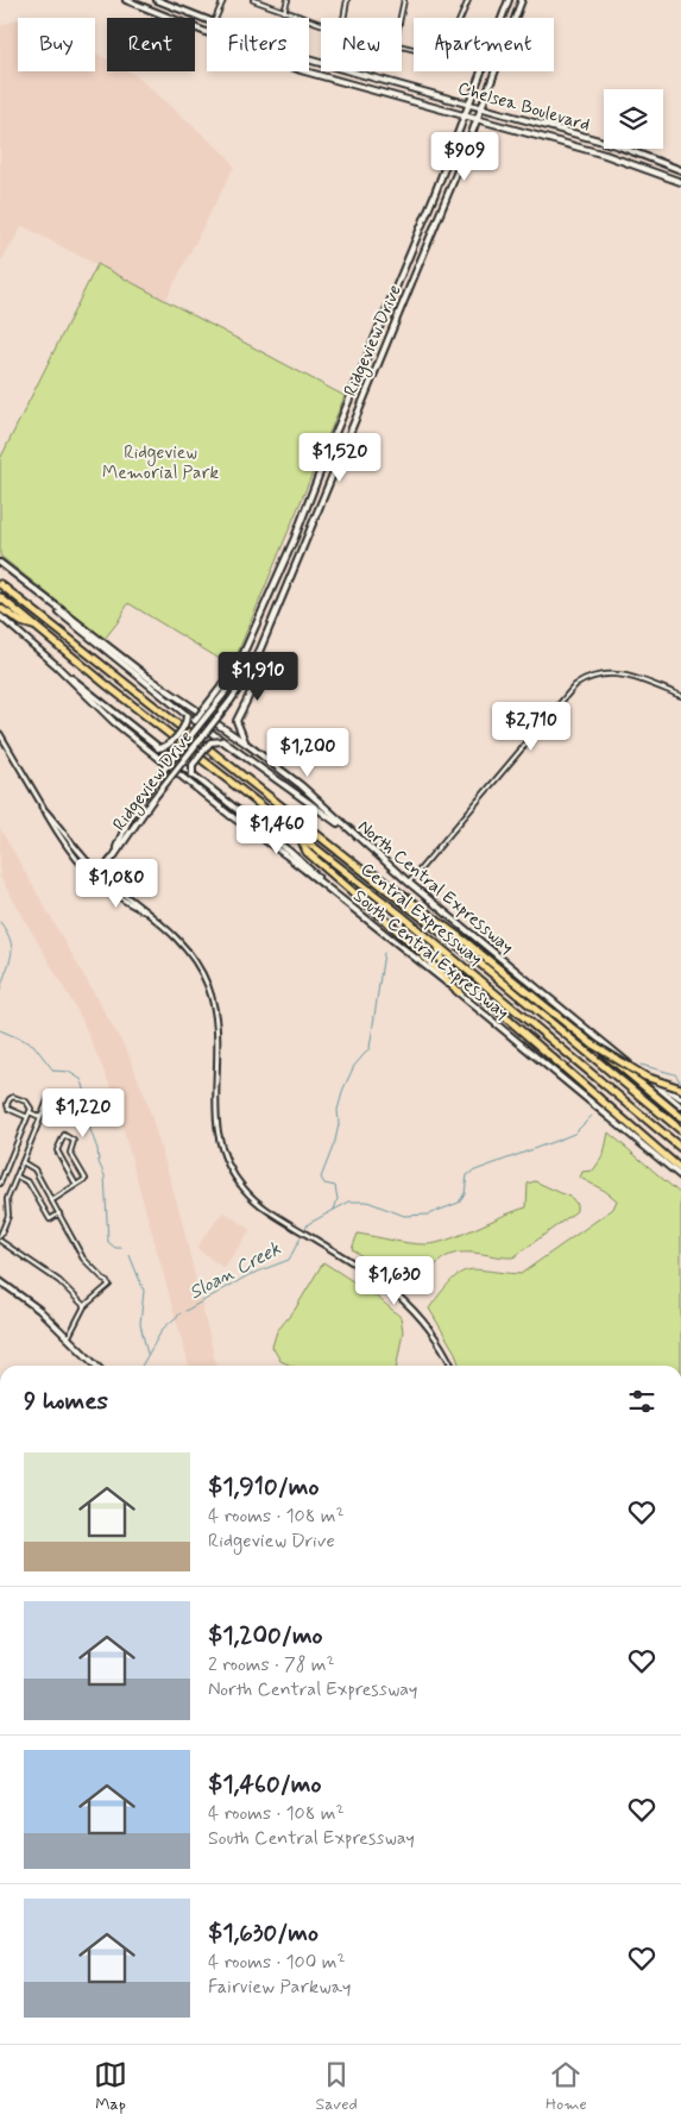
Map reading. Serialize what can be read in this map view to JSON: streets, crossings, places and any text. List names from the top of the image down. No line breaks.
{"streets":{"highway":["Central Expressway"],"main road":["Chelsea Boulevard","Ridgeview Drive","North Central Expressway","South Central Expressway"]},"crossings":[["Chelsea Boulevard","Ridgeview Drive"]],"water":["Sloan Creek"],"parks":["Ridgeview Memorial Park"],"page":{"chip":["Buy","Rent","Filters","New","Apartment"],"price":["$909","$1,520","$1,910","$2,710","$1,200","$1,460","$1,080","$1,220","$1,630"],"heading":"9 homes","list":[{"name":"$1,910/mo","note":"4 rooms · 108 m² · Ridgeview Drive"},{"name":"$1,200/mo","note":"2 rooms · 78 m² · North Central Expressway"},{"name":"$1,460/mo","note":"4 rooms · 108 m² · South Central Expressway"},{"name":"$1,630/mo","note":"4 rooms · 100 m² · Fairview Parkway"}],"tabs":["Map","Saved","Home"]}}
